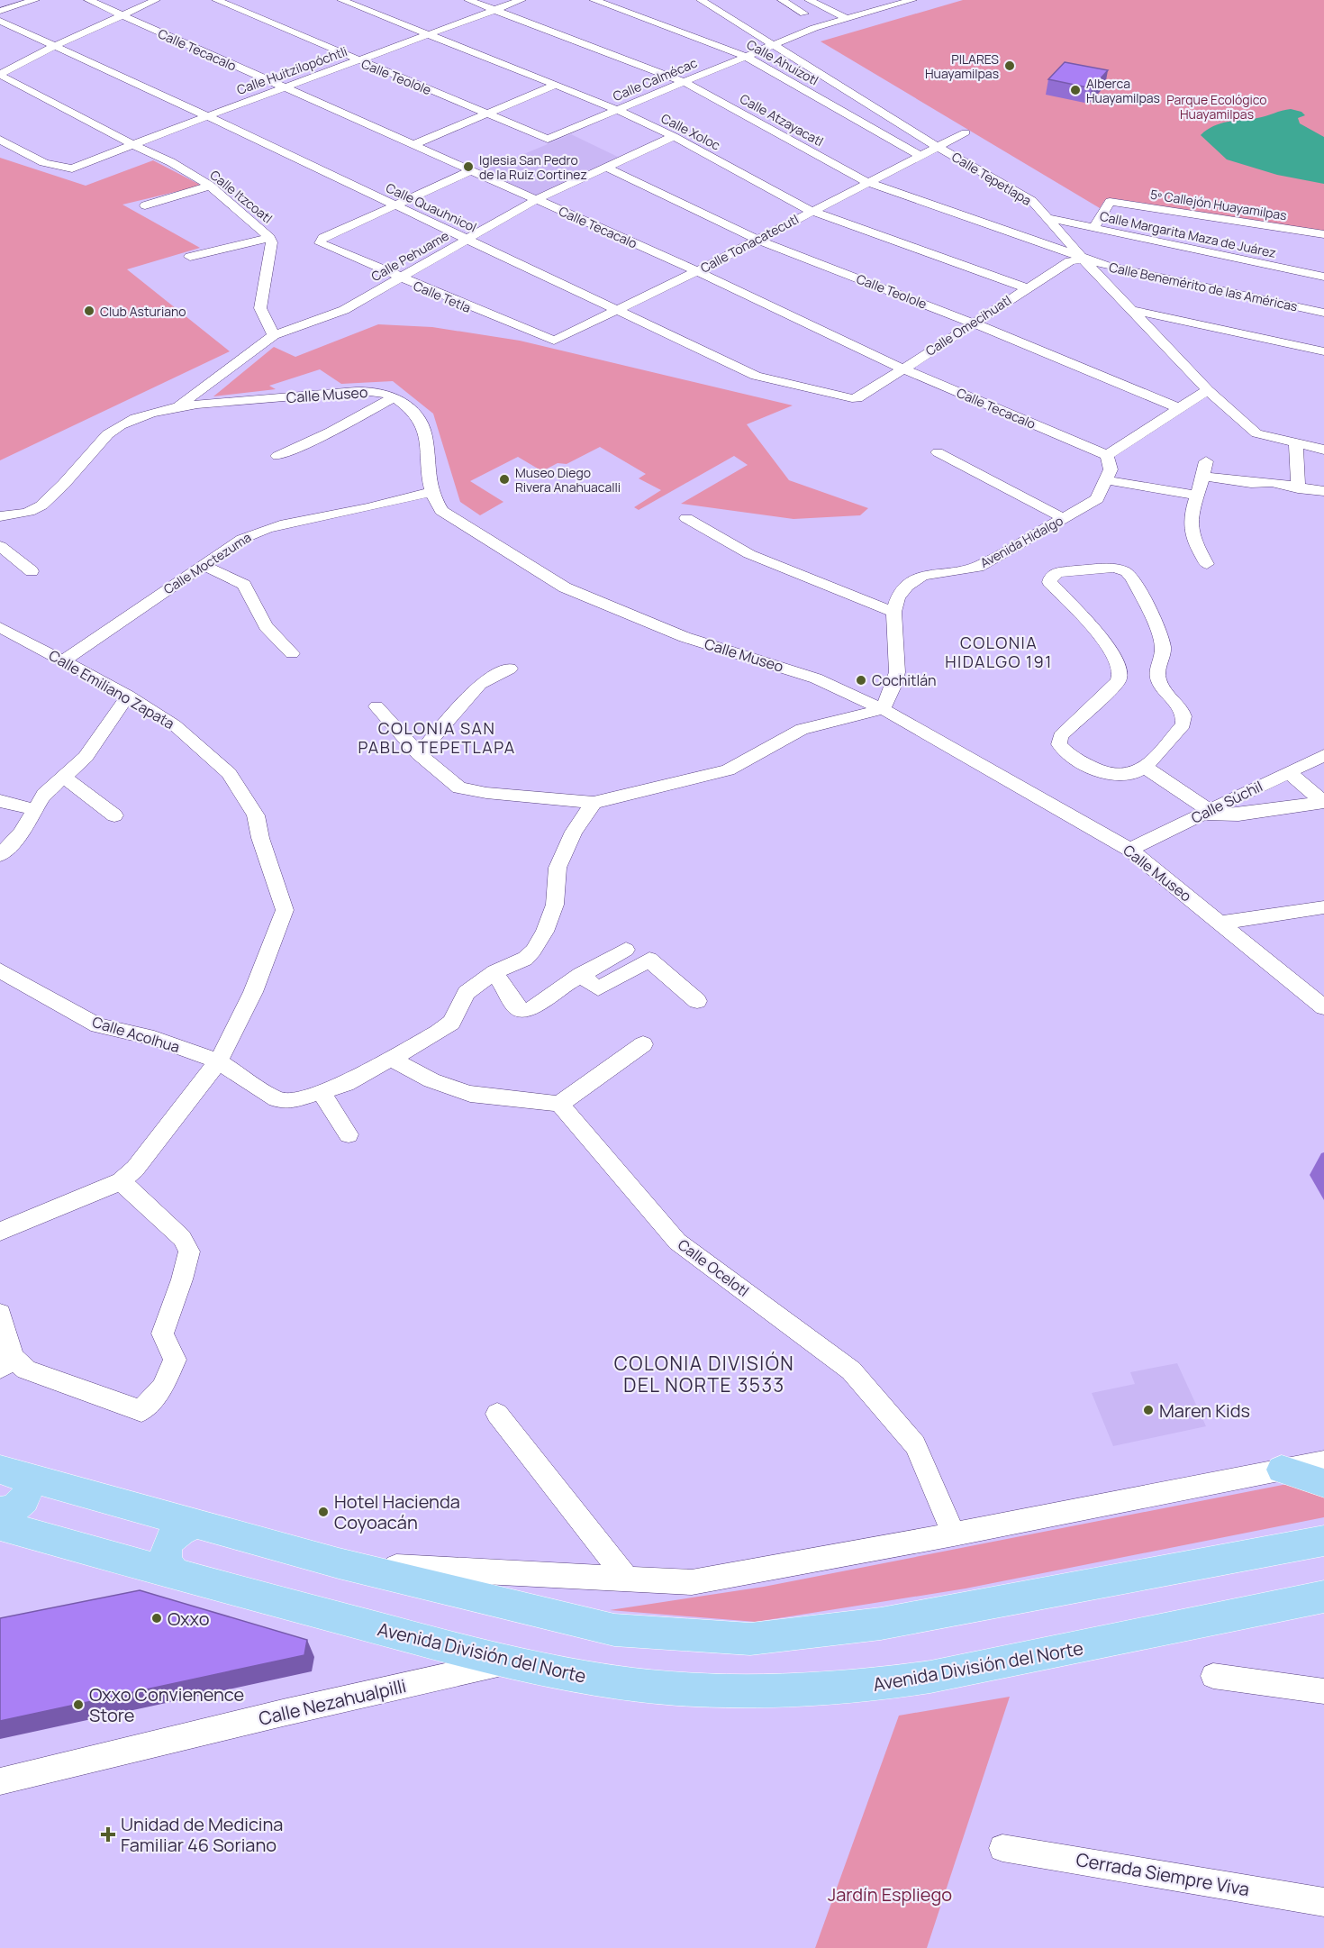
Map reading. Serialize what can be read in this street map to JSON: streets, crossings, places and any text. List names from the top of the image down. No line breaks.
{"streets":{"main road":["Avenida División del Norte"],"street":["Calle Tecacalo","Calle Ahuízotl","Calle Huitzilopóchtli","Calle Teolole","Calle Calmécac","Calle Atzayacatl","Calle Xoloc","Calle Tepetlapa","Calle Itzcoatl","5º Callejón Huayamilpas","Calle Quauhnicol","Calle Margarita Maza de Juárez","Calle Tonacatecutl","Calle Pehuame","Calle Benemérito de las Américas","Calle Tetla","Calle Omecihuatl","Calle Museo","Avenida Hidalgo","Calle Moctezuma","Calle Emiliano Zapata","Calle Súchil","Calle Acolhua","Calle Ocelotl","Calle Nezahualpilli","Cerrada Siempre Viva"]},"crossings":[["Calle Tecacalo","Calle Huitzilopóchtli"],["Calle Tecacalo","Calle Tonacatecutl"],["Calle Tecacalo","Calle Pehuame"],["Calle Tecacalo","Calle Omecihuatl"],["Calle Ahuízotl","Calle Calmécac"],["Calle Ahuízotl","Calle Tonacatecutl"],["Calle Huitzilopóchtli","Calle Teolole"],["Calle Huitzilopóchtli","Calle Atzayacatl"],["Calle Huitzilopóchtli","Calle Xoloc"],["Calle Huitzilopóchtli","Calle Itzcoatl"],["Calle Huitzilopóchtli","Calle Quauhnicol"],["Calle Teolole","Calle Calmécac"],["Calle Teolole","Calle Tonacatecutl"],["Calle Teolole","Calle Pehuame"],["Calle Teolole","Calle Omecihuatl"],["Calle Calmécac","Calle Atzayacatl"],["Calle Calmécac","Calle Xoloc"],["Calle Calmécac","Calle Tepetlapa"],["Calle Atzayacatl","Calle Tepetlapa"],["Calle Atzayacatl","Calle Tonacatecutl"],["Calle Atzayacatl","Calle Benemérito de las Américas"],["Calle Atzayacatl","Calle Omecihuatl"],["Calle Xoloc","Calle Tonacatecutl"],["Calle Xoloc","Calle Pehuame"],["Calle Xoloc","Calle Omecihuatl"],["Calle Tepetlapa","Calle Margarita Maza de Juárez"],["Calle Tepetlapa","Calle Tonacatecutl"],["Calle Tepetlapa","Calle Benemérito de las Américas"],["Calle Tepetlapa","Calle Omecihuatl"],["Calle Itzcoatl","Calle Pehuame"],["5º Callejón Huayamilpas","Calle Margarita Maza de Juárez"],["Calle Quauhnicol","Calle Tonacatecutl"],["Calle Quauhnicol","Calle Pehuame"],["Calle Quauhnicol","Calle Tetla"],["Calle Quauhnicol","Calle Omecihuatl"],["Calle Tonacatecutl","Calle Tetla"],["Calle Pehuame","Calle Tetla"],["Calle Benemérito de las Américas","Calle Omecihuatl"],["Calle Museo","Avenida Hidalgo"],["Calle Museo","Calle Moctezuma"],["Calle Museo","Calle Súchil"],["Calle Moctezuma","Calle Emiliano Zapata"],["Calle Emiliano Zapata","Calle Acolhua"],["Avenida División del Norte","Calle Nezahualpilli"]],"districts":["COLONIA HIDALGO 191","COLONIA SAN PABLO TEPETLAPA","COLONIA DIVISIÓN DEL NORTE 3533"],"parks":["Parque Ecológico Huayamilpas","Jardín Espliego"],"places":{"other":["PILARES Huayamilpas","Alberca Huayamilpas","Iglesia San Pedro de la Ruiz Cortinez","Club Asturiano","Museo Diego Rivera Anahuacalli","Cochitlán","Maren Kids","Hotel Hacienda Coyoacán","Oxxo","Oxxo Convienence Store"],"health":["Unidad de Medicina Familiar 46 Soriano"]}}
